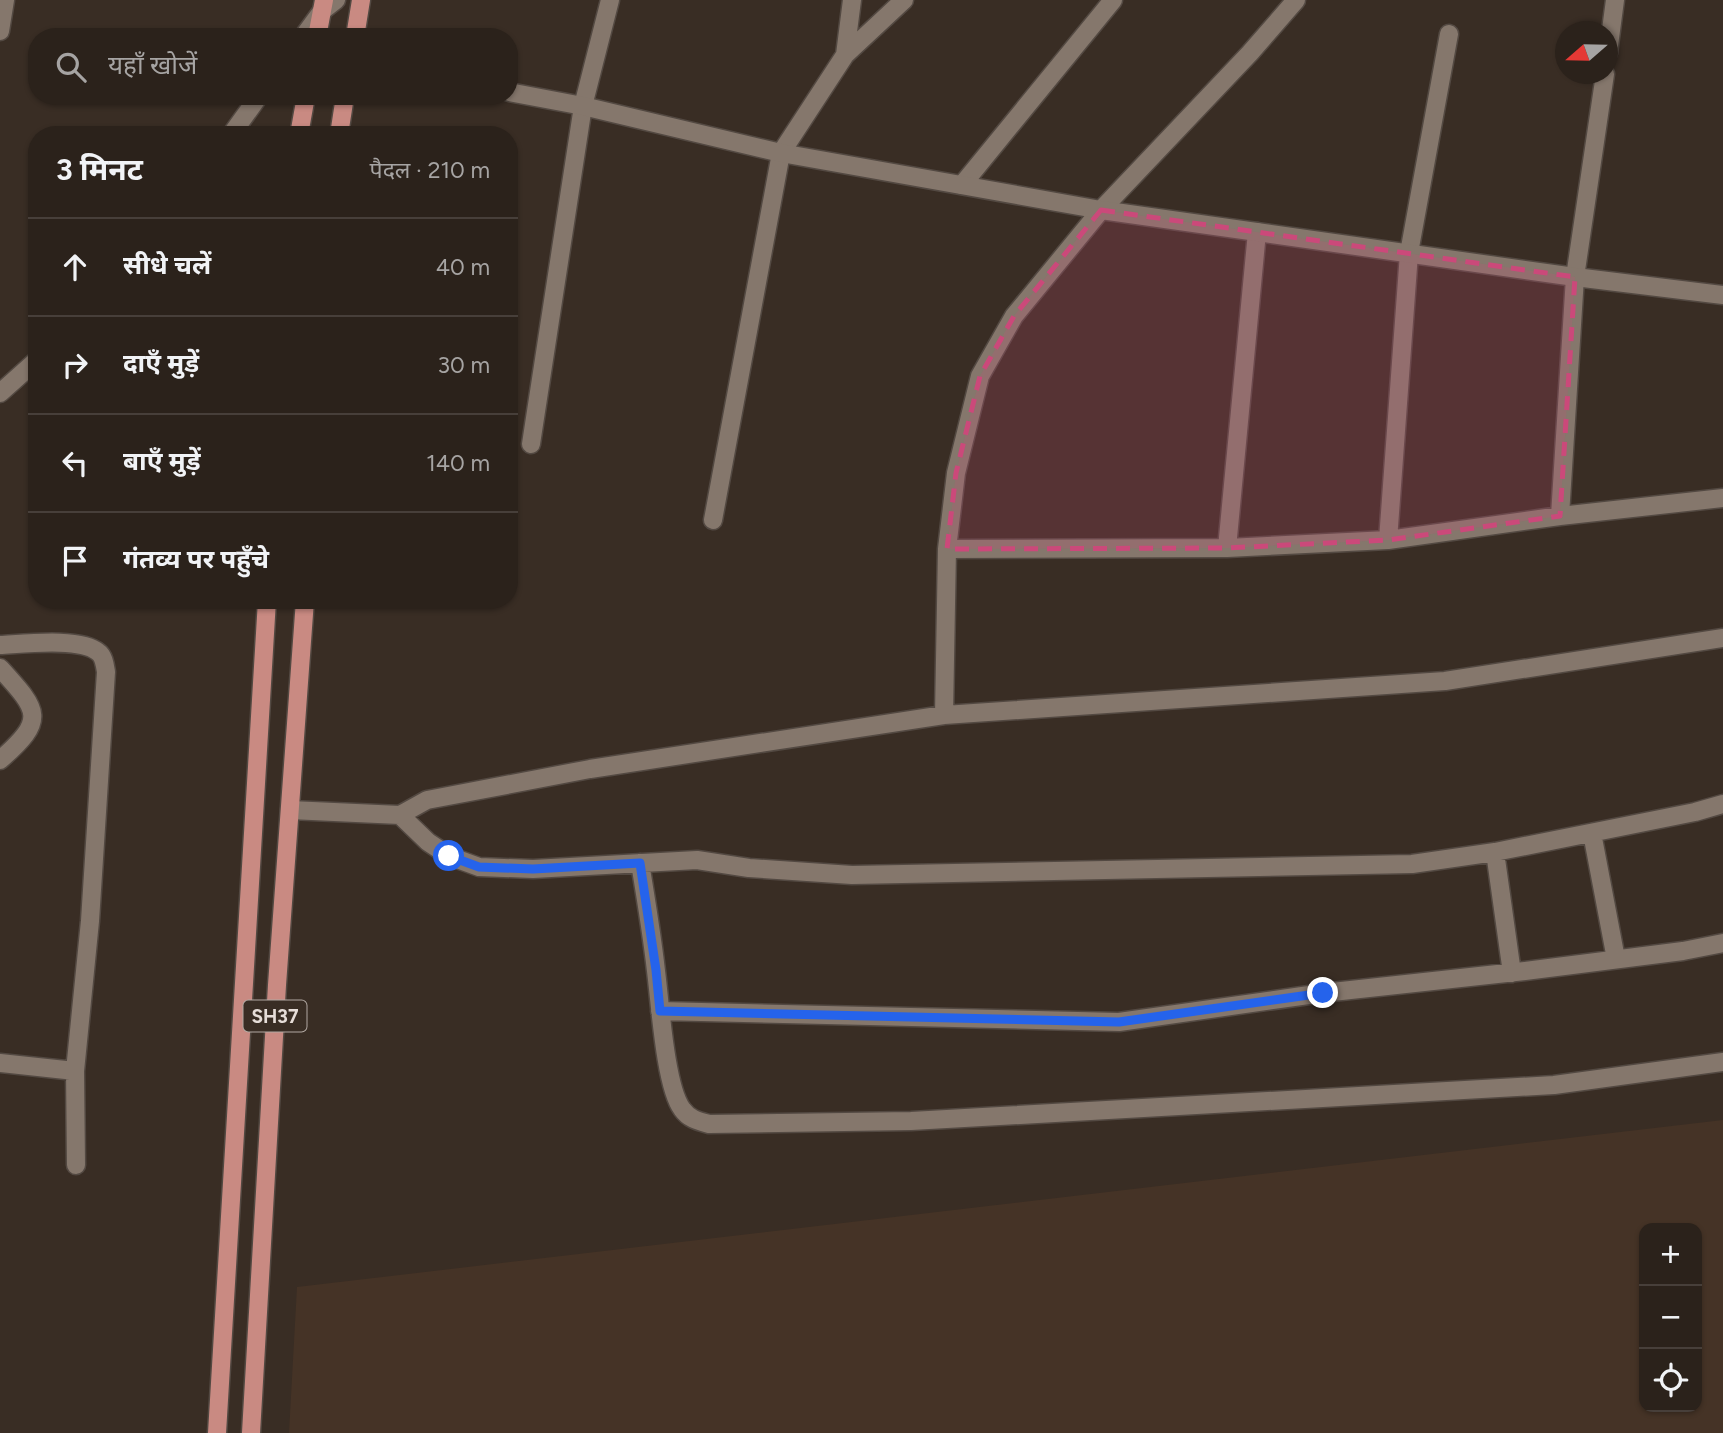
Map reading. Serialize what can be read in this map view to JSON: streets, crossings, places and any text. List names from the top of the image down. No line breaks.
{"streets":{"main road":["SH37"]},"north":"left","page":{"search":"यहाँ खोजें","heading":["3 मिनट","पैदल · 210 m"],"list":[["सीधे चलें","40 m"],["दाएँ मुड़ें","30 m"],["बाएँ मुड़ें","140 m"],"गंतव्य पर पहुँचे"],"map_buttons":["+","−"]}}
